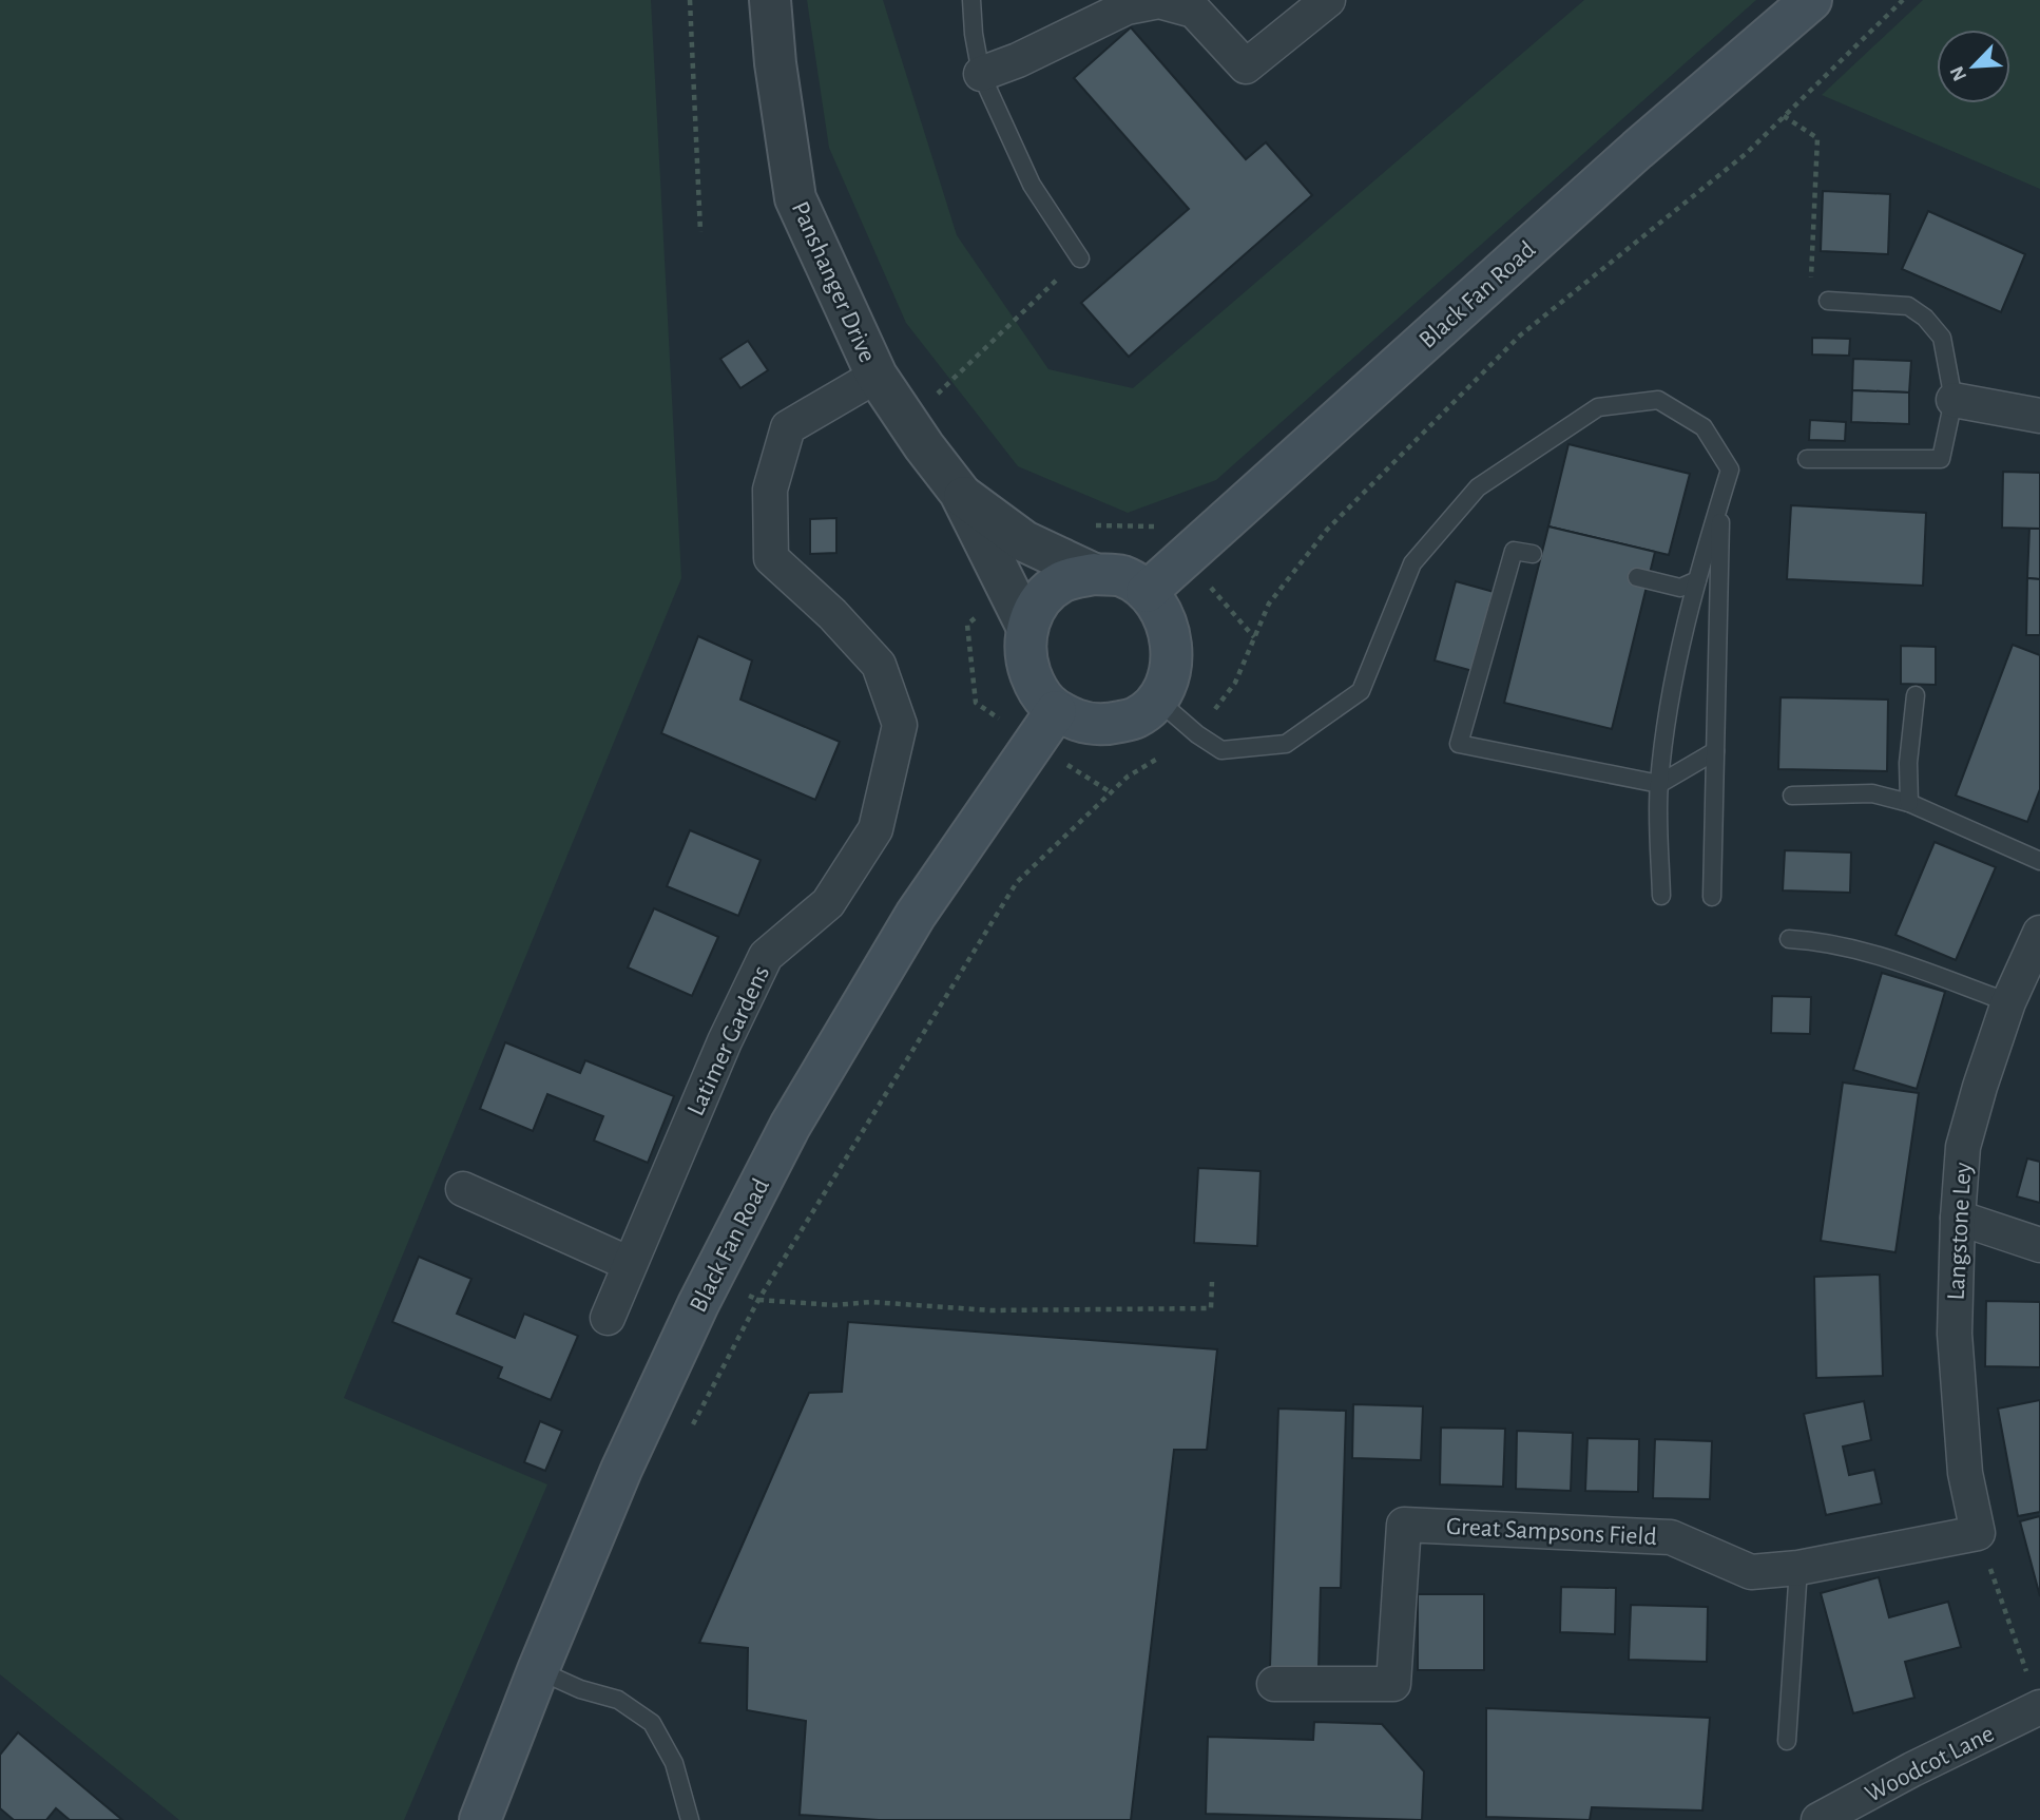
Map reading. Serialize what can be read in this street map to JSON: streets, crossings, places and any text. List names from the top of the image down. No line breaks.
{"streets":{"main road":["Black Fan Road"],"street":["Panshanger Drive","Latimer Gardens","Langstone Ley","Great Sampsons Field","Woodcot Lane"]},"crossings":[["Panshanger Drive","Black Fan Road"],["Panshanger Drive","Latimer Gardens"],["Langstone Ley","Great Sampsons Field"]],"north":"bottom left"}
